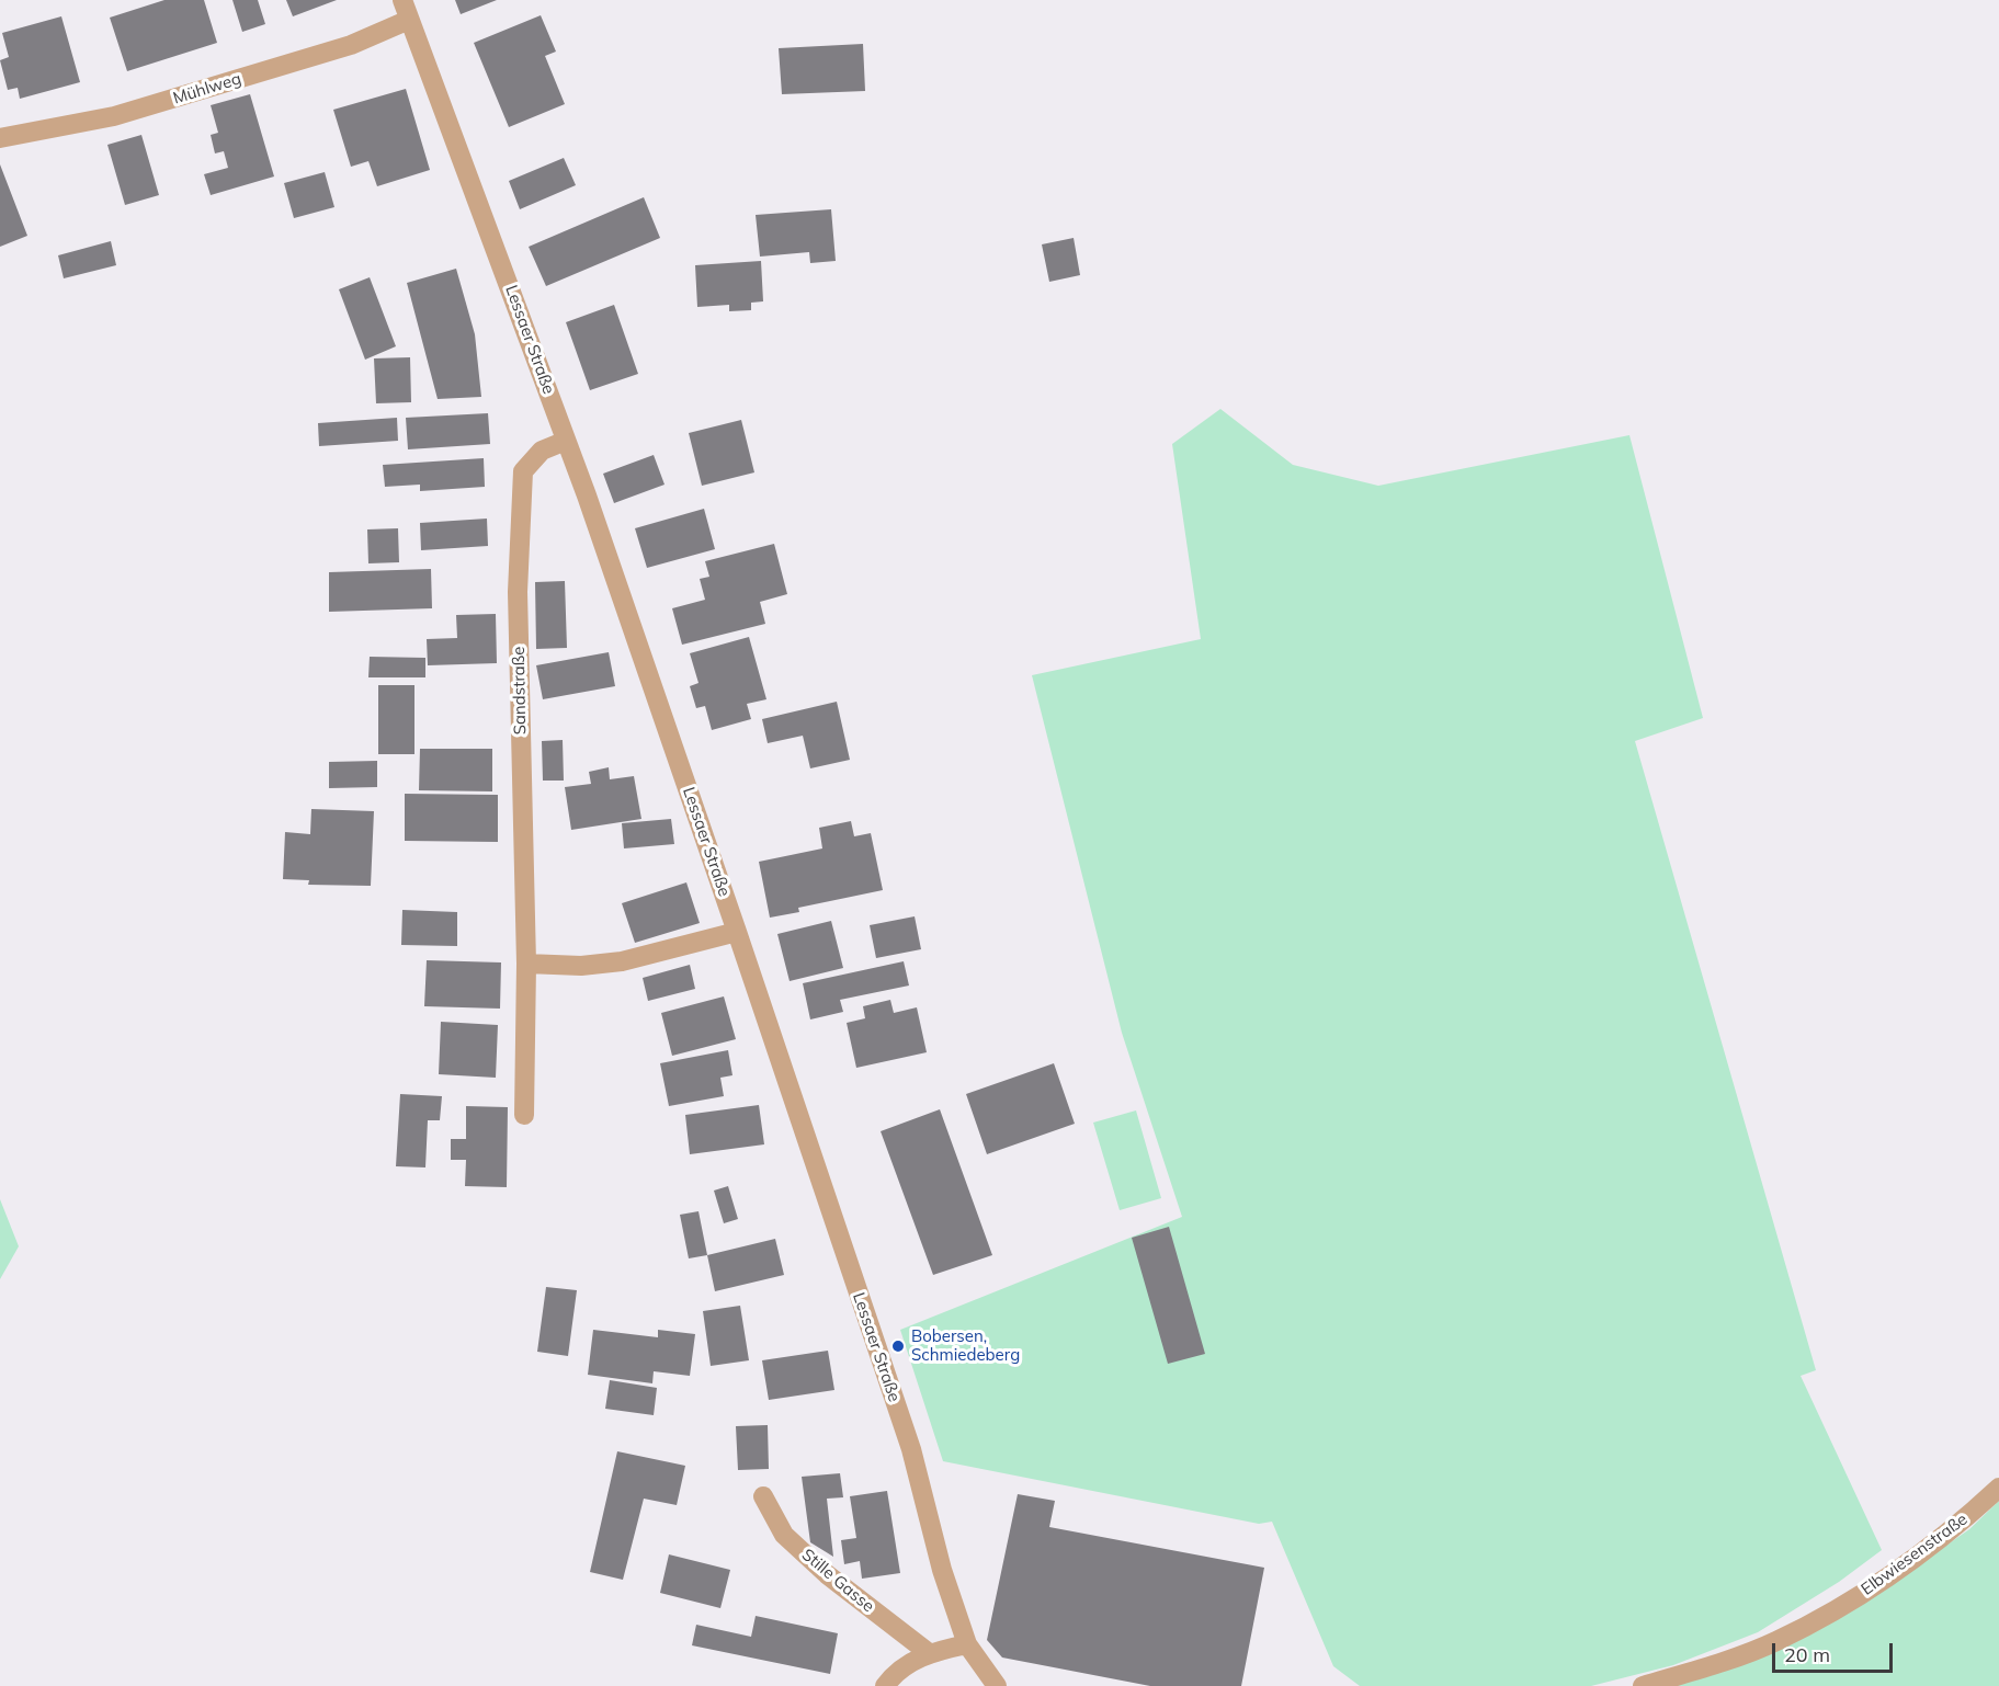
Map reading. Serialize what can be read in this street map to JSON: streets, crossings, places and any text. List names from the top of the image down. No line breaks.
{"streets":{"street":["Mühlweg","Lessaer Straße","Sandstraße","Elbwiesenstraße","Stille Gasse"]},"crossings":[["Mühlweg","Lessaer Straße"],["Lessaer Straße","Sandstraße"]],"places":["Bobersen, Schmiedeberg"],"scale_bar":"20 m"}
